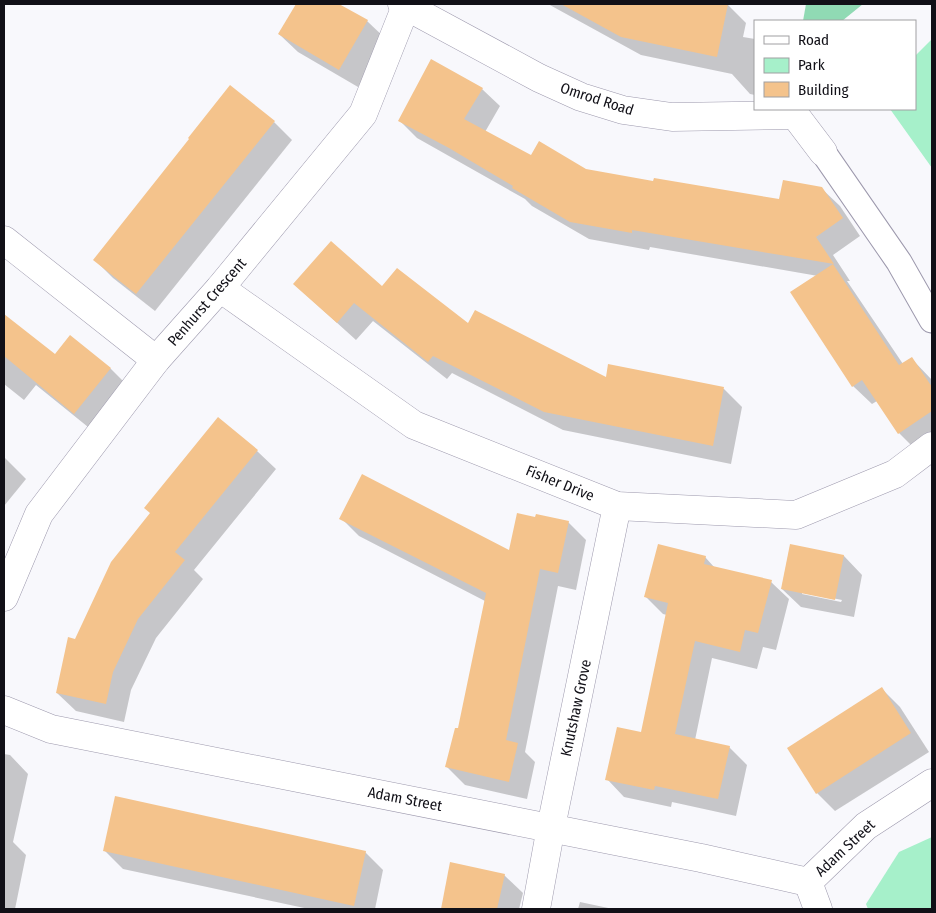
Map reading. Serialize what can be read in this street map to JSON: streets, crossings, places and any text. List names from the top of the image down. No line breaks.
{"streets":{"street":["Omrod Road","Penhurst Crescent","Fisher Drive","Knutshaw Grove","Adam Street"]},"crossings":[["Omrod Road","Penhurst Crescent"],["Penhurst Crescent","Fisher Drive"],["Fisher Drive","Knutshaw Grove"],["Knutshaw Grove","Adam Street"]],"legend":["Road","Park","Building"]}
